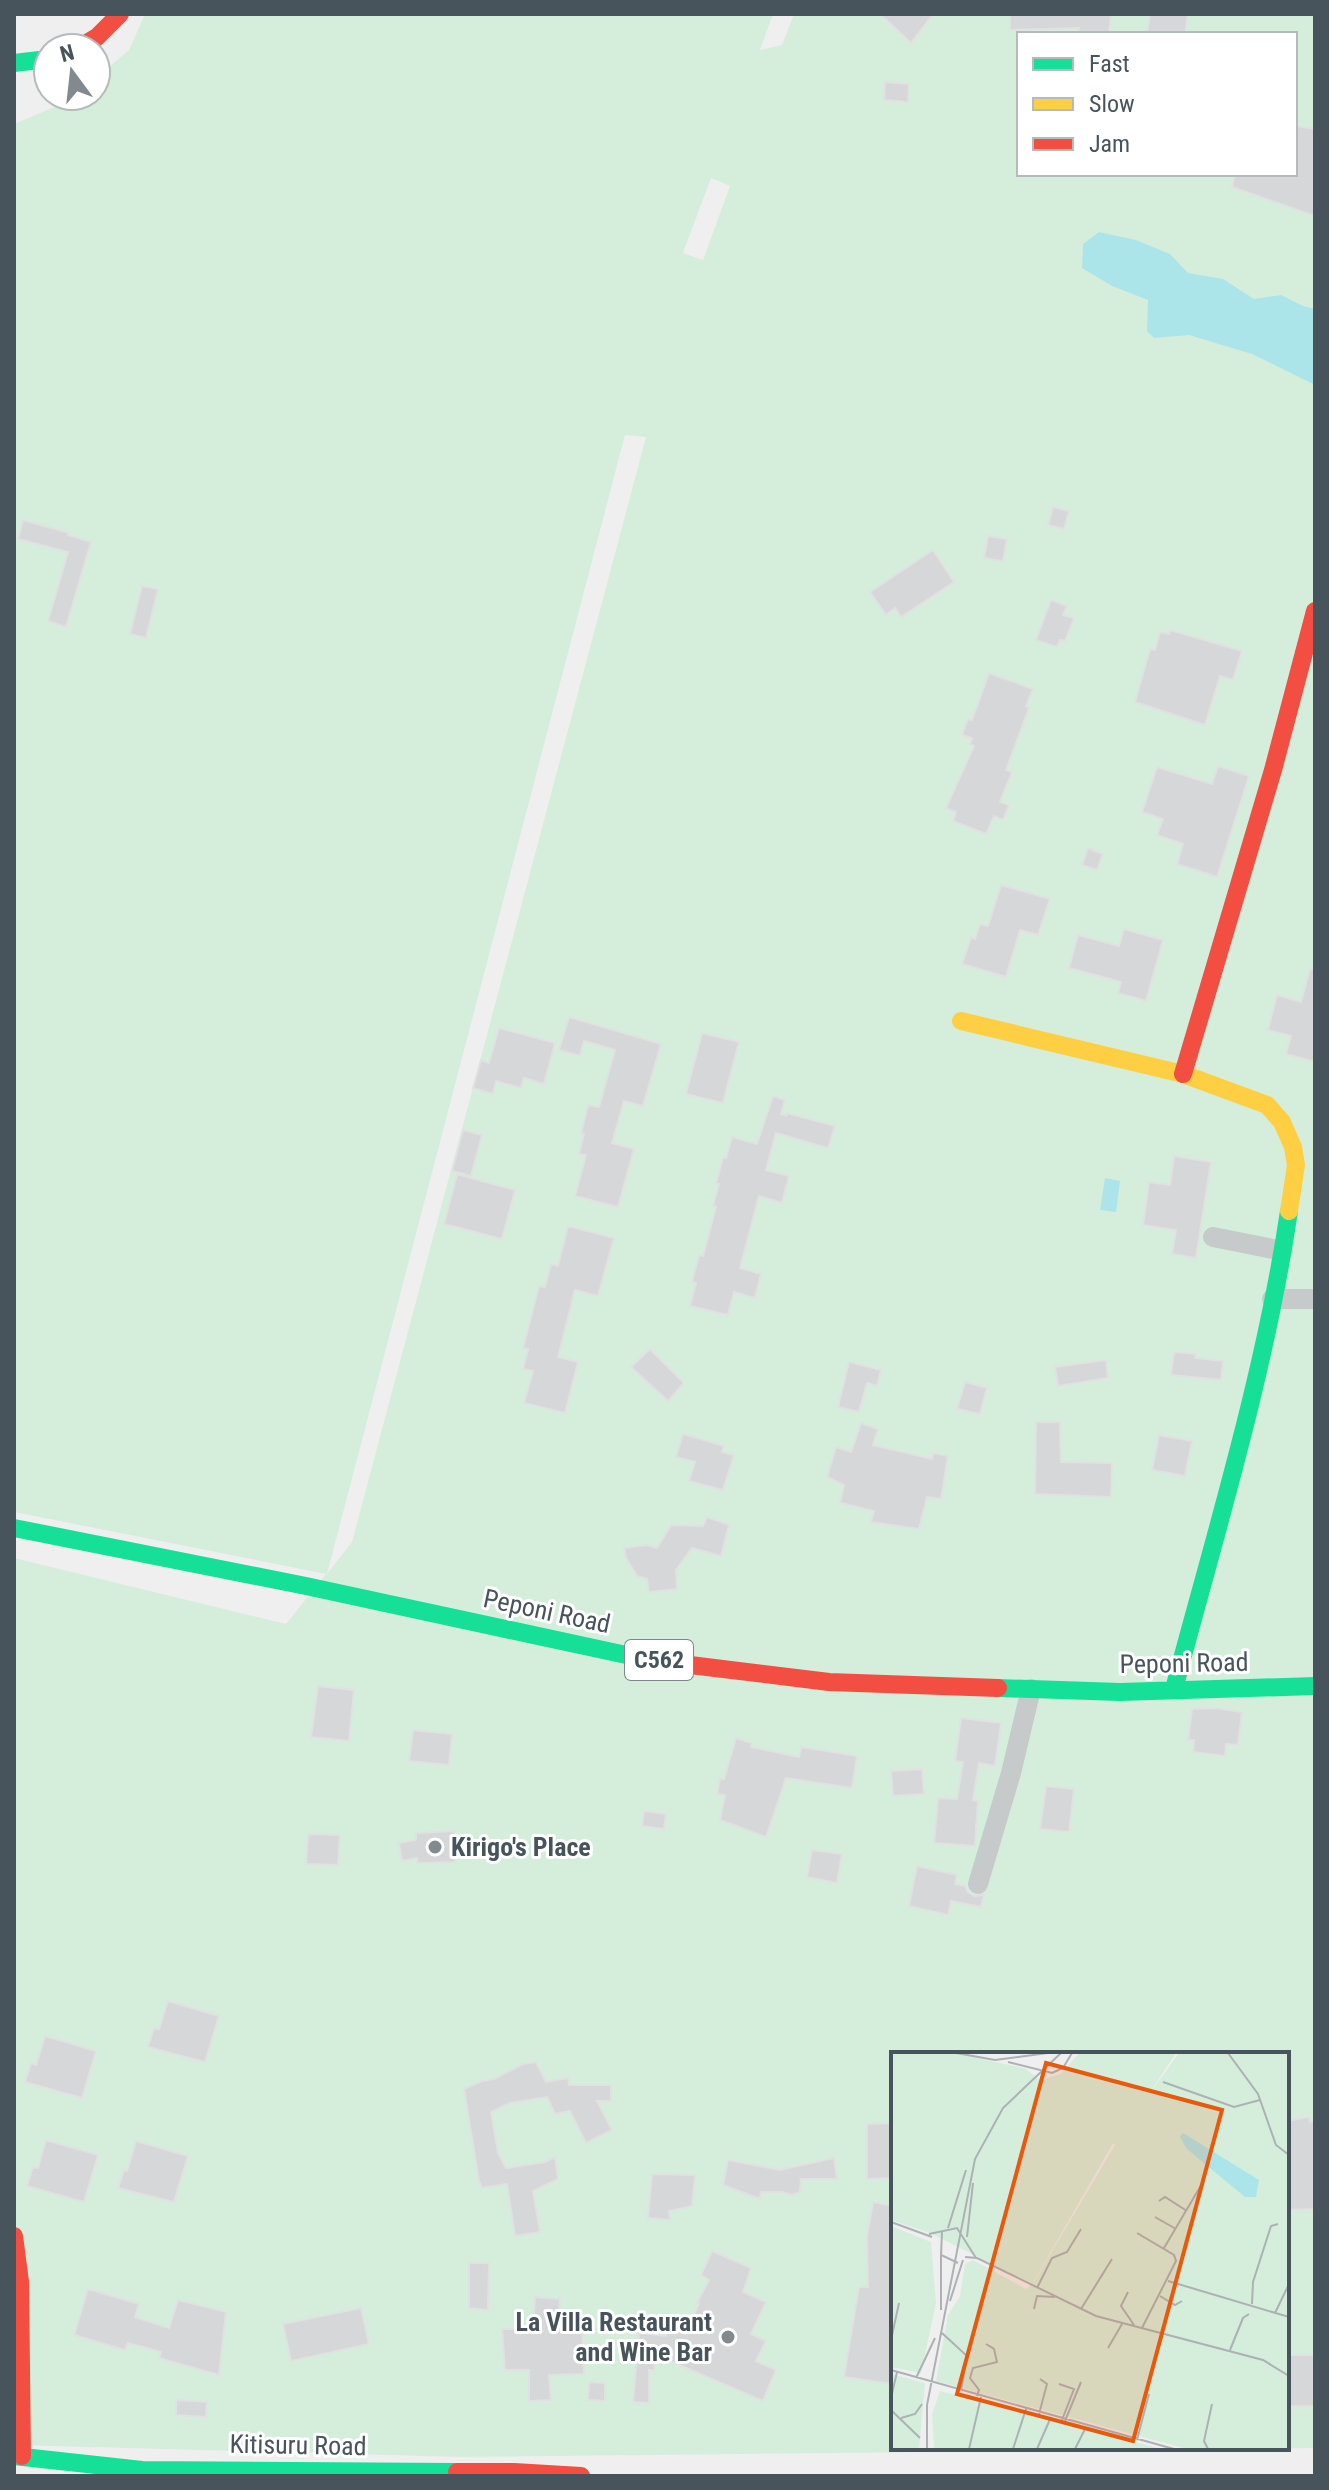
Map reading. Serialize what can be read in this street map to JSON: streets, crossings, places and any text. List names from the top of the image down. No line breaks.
{"streets":{"street":["Peponi Road","C562","Kitisuru Road"]},"places":["Kirigo's Place","La Villa Restaurant and Wine Bar"],"legend":["Fast","Slow","Jam"],"north":"top"}
